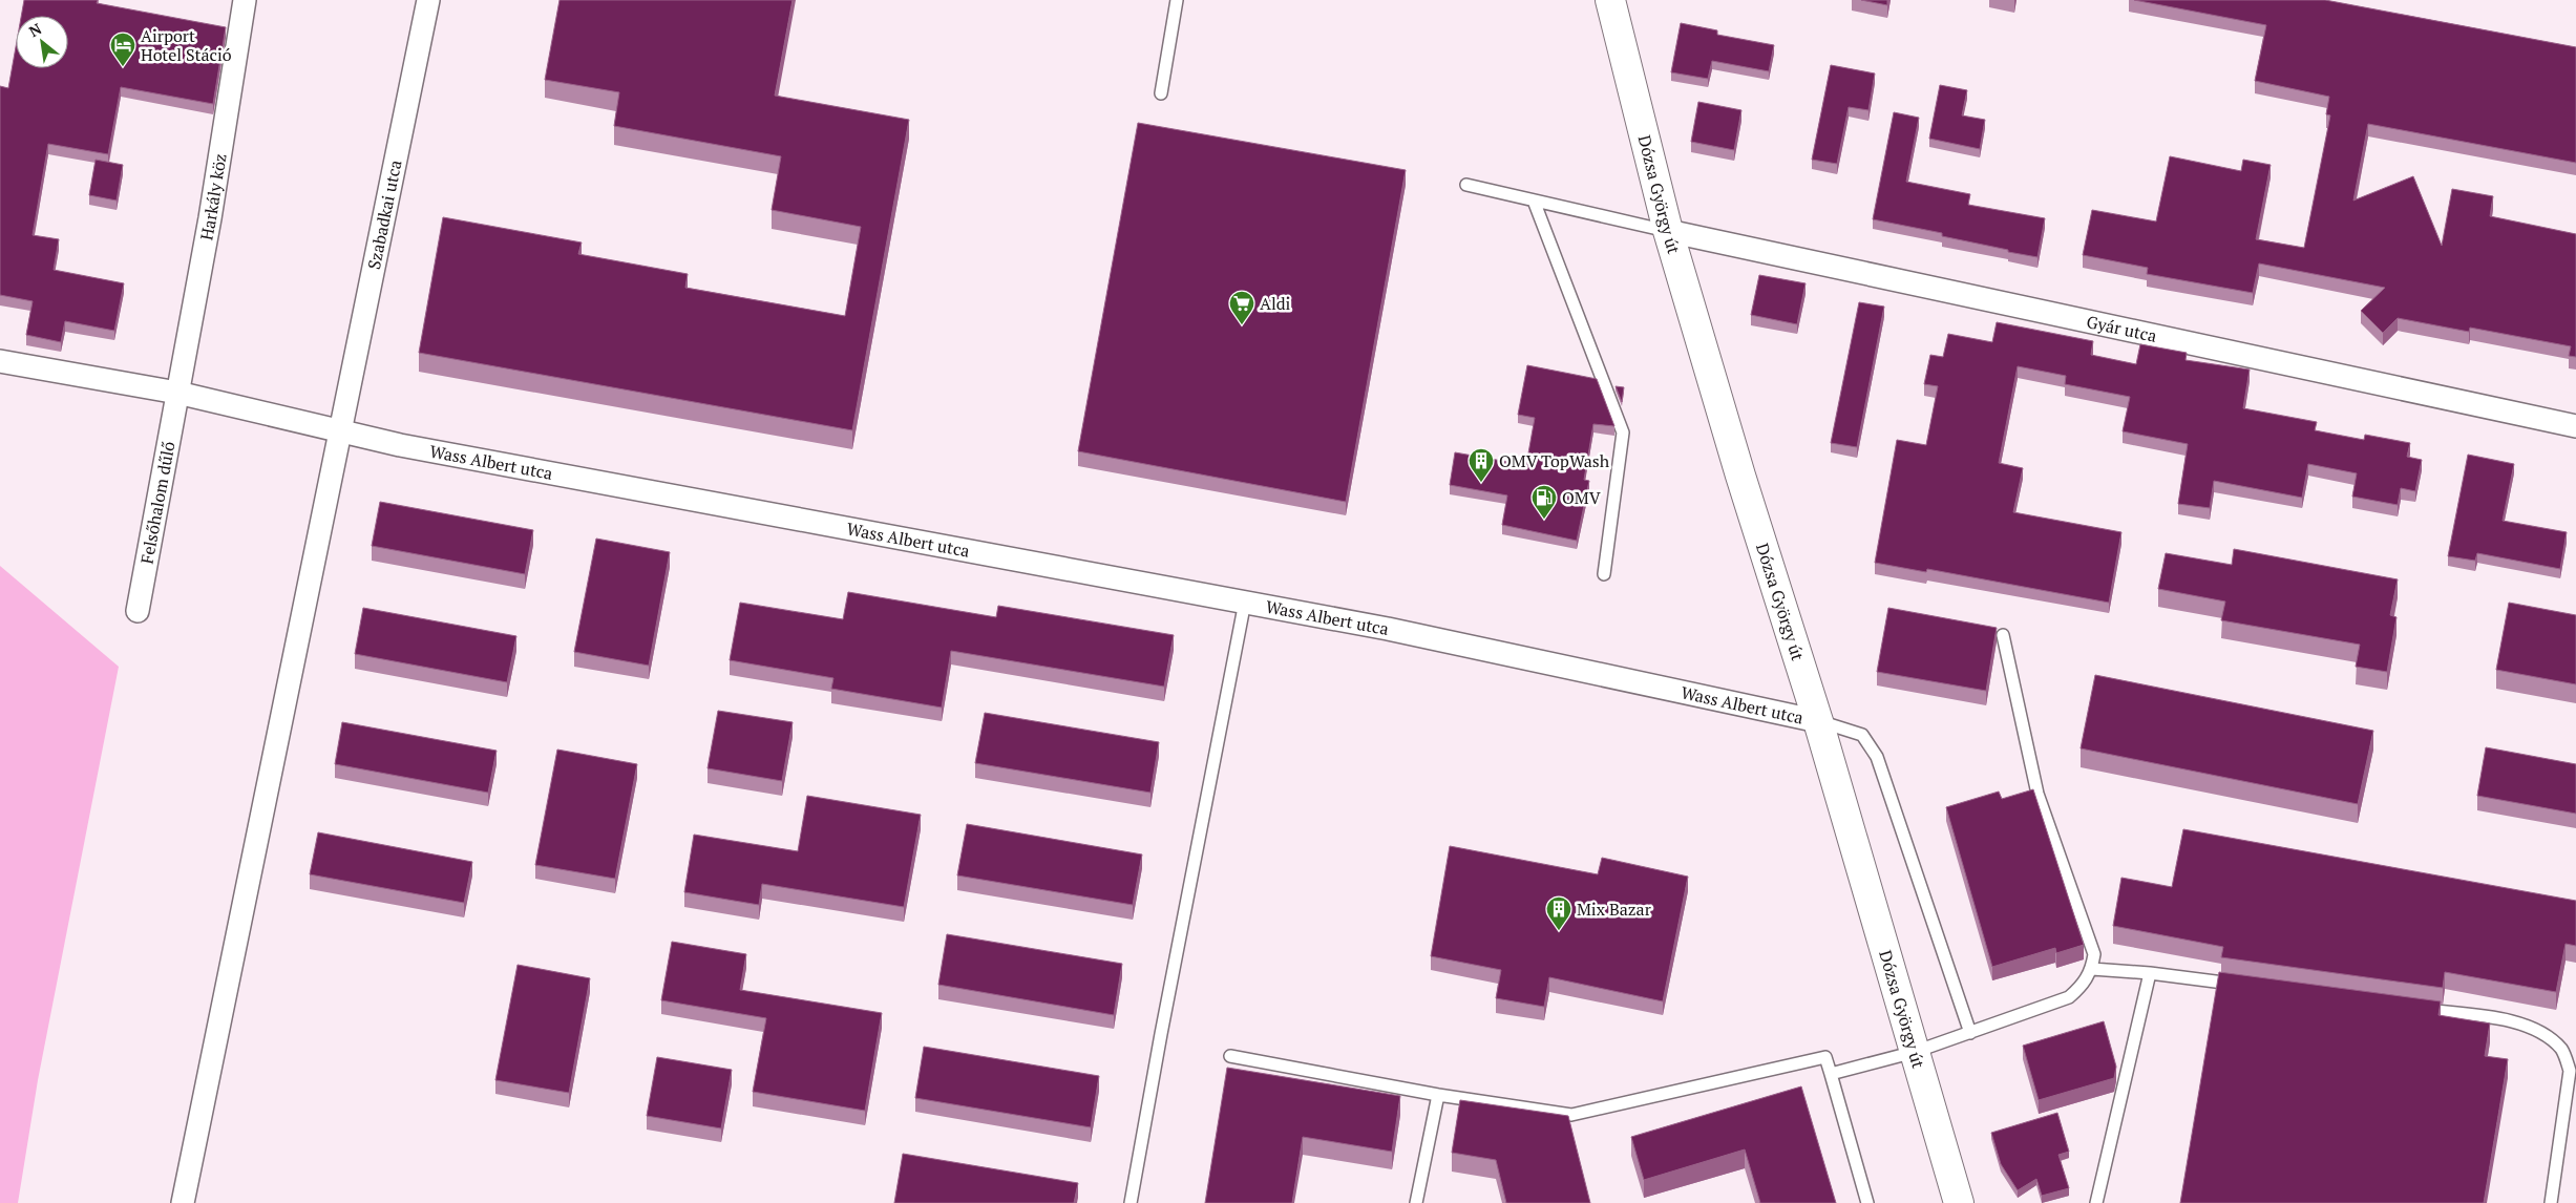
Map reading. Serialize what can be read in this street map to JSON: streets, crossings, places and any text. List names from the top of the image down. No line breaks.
{"streets":{"main road":["Dózsa György út"],"street":["Harkály köz","Szabadkai utca","Gyár utca","Wass Albert utca","Felsőhalom dűlő"]},"crossings":[["Dózsa György út","Gyár utca"],["Dózsa György út","Wass Albert utca"],["Harkály köz","Wass Albert utca"],["Harkály köz","Felsőhalom dűlő"],["Szabadkai utca","Wass Albert utca"],["Wass Albert utca","Felsőhalom dűlő"]],"places":{"hotel":["Airport Hotel Stáció"],"supermarket":["Aldi"],"building":["OMV TopWash","Mix Bazar"],"fuel station":["OMV"]},"north":"top left"}
